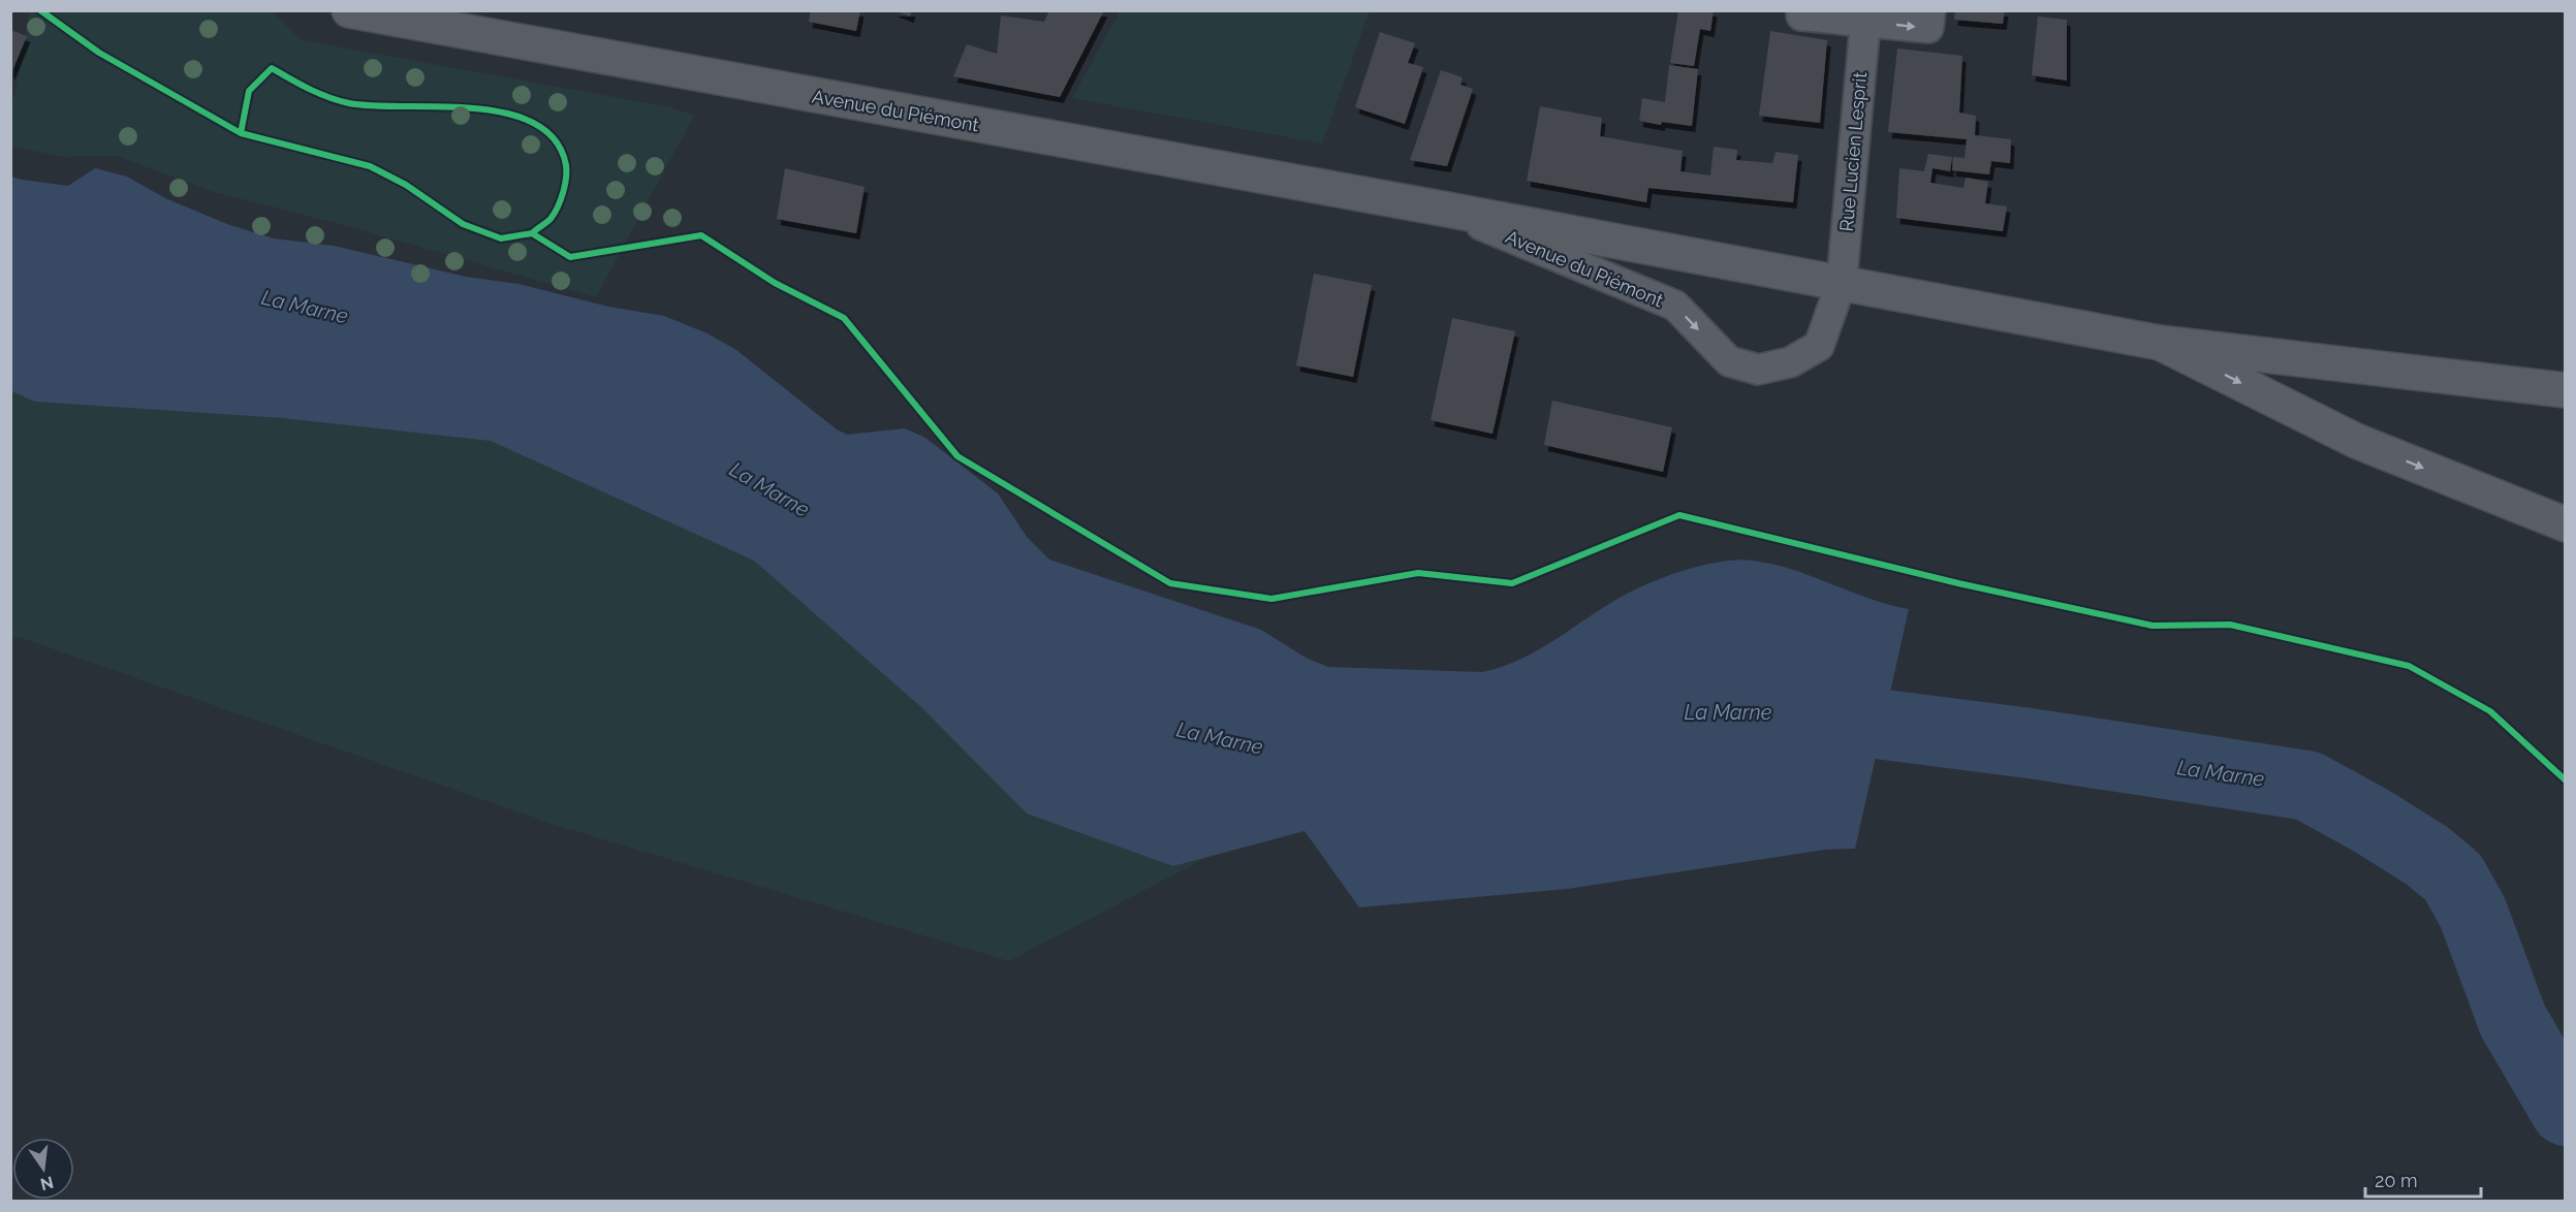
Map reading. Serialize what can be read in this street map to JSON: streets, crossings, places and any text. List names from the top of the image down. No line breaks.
{"streets":{"main road":["Avenue du Piémont"],"street":["Rue Lucien Lesprit"]},"crossings":[["Avenue du Piémont","Rue Lucien Lesprit"]],"water":["La Marne"],"scale_bar":"20 m","north":"bottom"}
